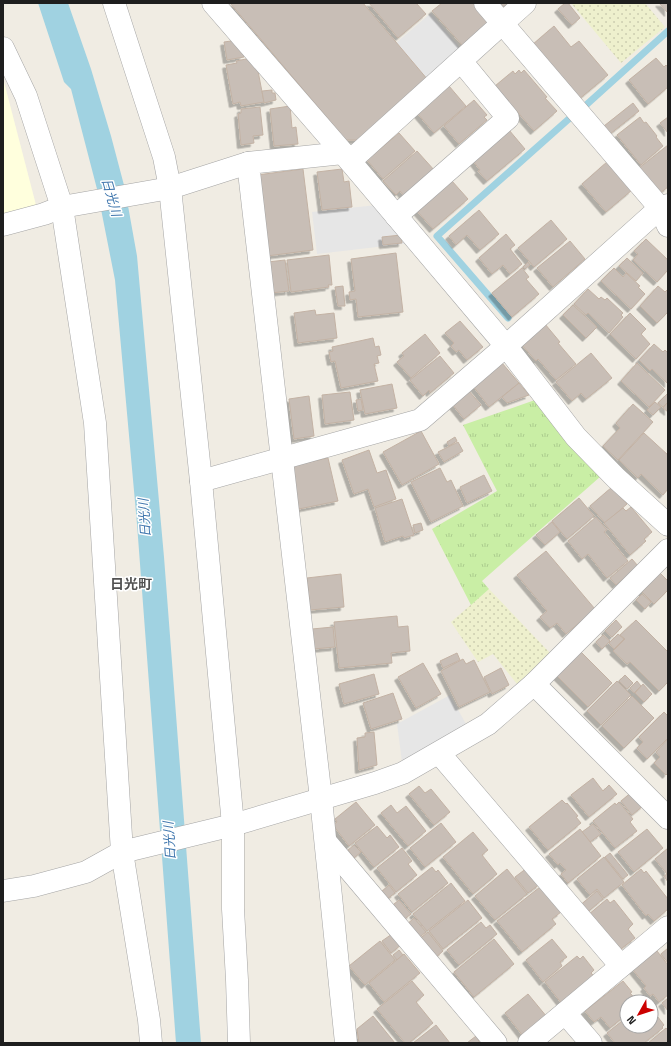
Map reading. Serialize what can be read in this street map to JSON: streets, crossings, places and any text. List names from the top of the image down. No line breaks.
{"districts":["日光町"],"water":["日光川"],"north":"bottom left"}
